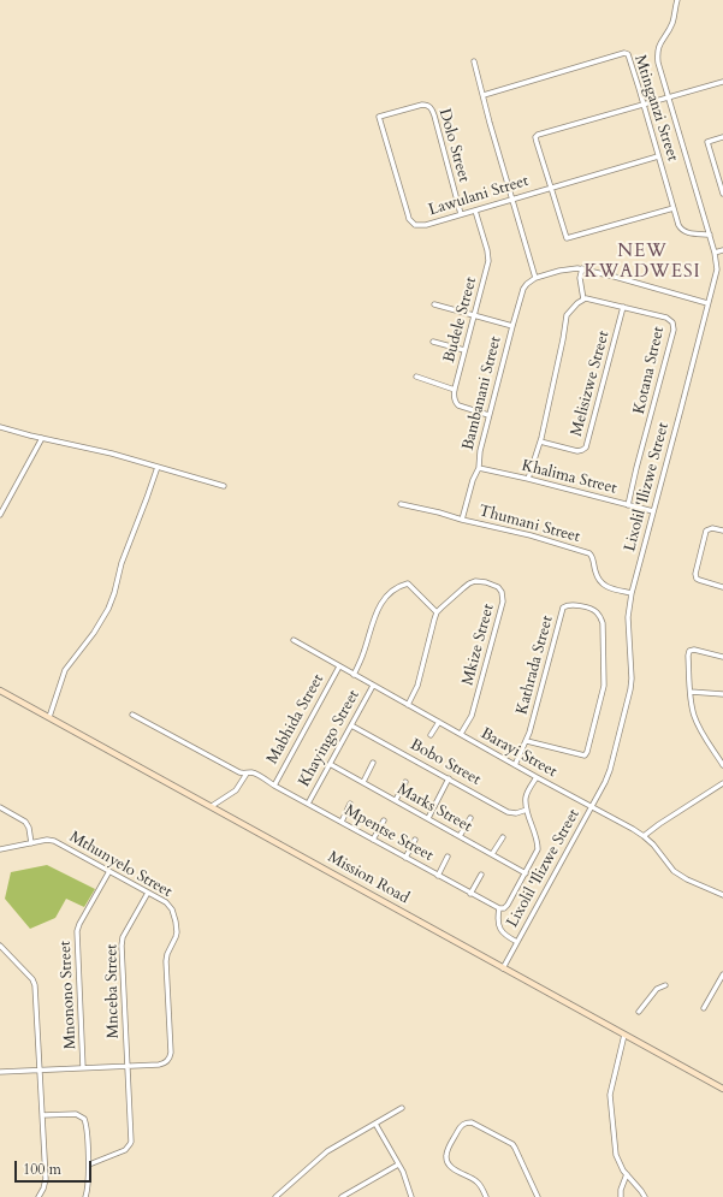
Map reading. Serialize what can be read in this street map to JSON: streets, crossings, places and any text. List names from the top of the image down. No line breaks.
{"streets":{"street":["Mtinganzi Street","Dolo Street","Lawulani Street","Budele Street","Kotana Street","Melisizwe Street","Bambanani Street","Khalima Street","Lixolil 'Ilizwe Street","Thumani Street","Mkize Street","Kathrada Street","Mabhida Street","Khayingo Street","Barayi Street","Bobo Street","Marks Street","Mpentse Street","Mthunyelo Street","Mission Road","Mnceba Street","Mnonono Street"]},"crossings":[["Mtinganzi Street","Lawulani Street"],["Mtinganzi Street","Lixolil 'Ilizwe Street"],["Dolo Street","Lawulani Street"],["Lawulani Street","Budele Street"],["Kotana Street","Melisizwe Street"],["Kotana Street","Khalima Street"],["Bambanani Street","Khalima Street"],["Bambanani Street","Thumani Street"],["Khalima Street","Lixolil 'Ilizwe Street"],["Lixolil 'Ilizwe Street","Thumani Street"],["Lixolil 'Ilizwe Street","Barayi Street"],["Lixolil 'Ilizwe Street","Mission Road"],["Mkize Street","Barayi Street"],["Kathrada Street","Barayi Street"],["Mabhida Street","Barayi Street"],["Mabhida Street","Mpentse Street"],["Khayingo Street","Barayi Street"],["Khayingo Street","Bobo Street"],["Khayingo Street","Marks Street"],["Khayingo Street","Mpentse Street"],["Mthunyelo Street","Mnceba Street"],["Mthunyelo Street","Mnonono Street"]],"districts":["NEW KWADWESI"],"scale_bar":"100 m"}
